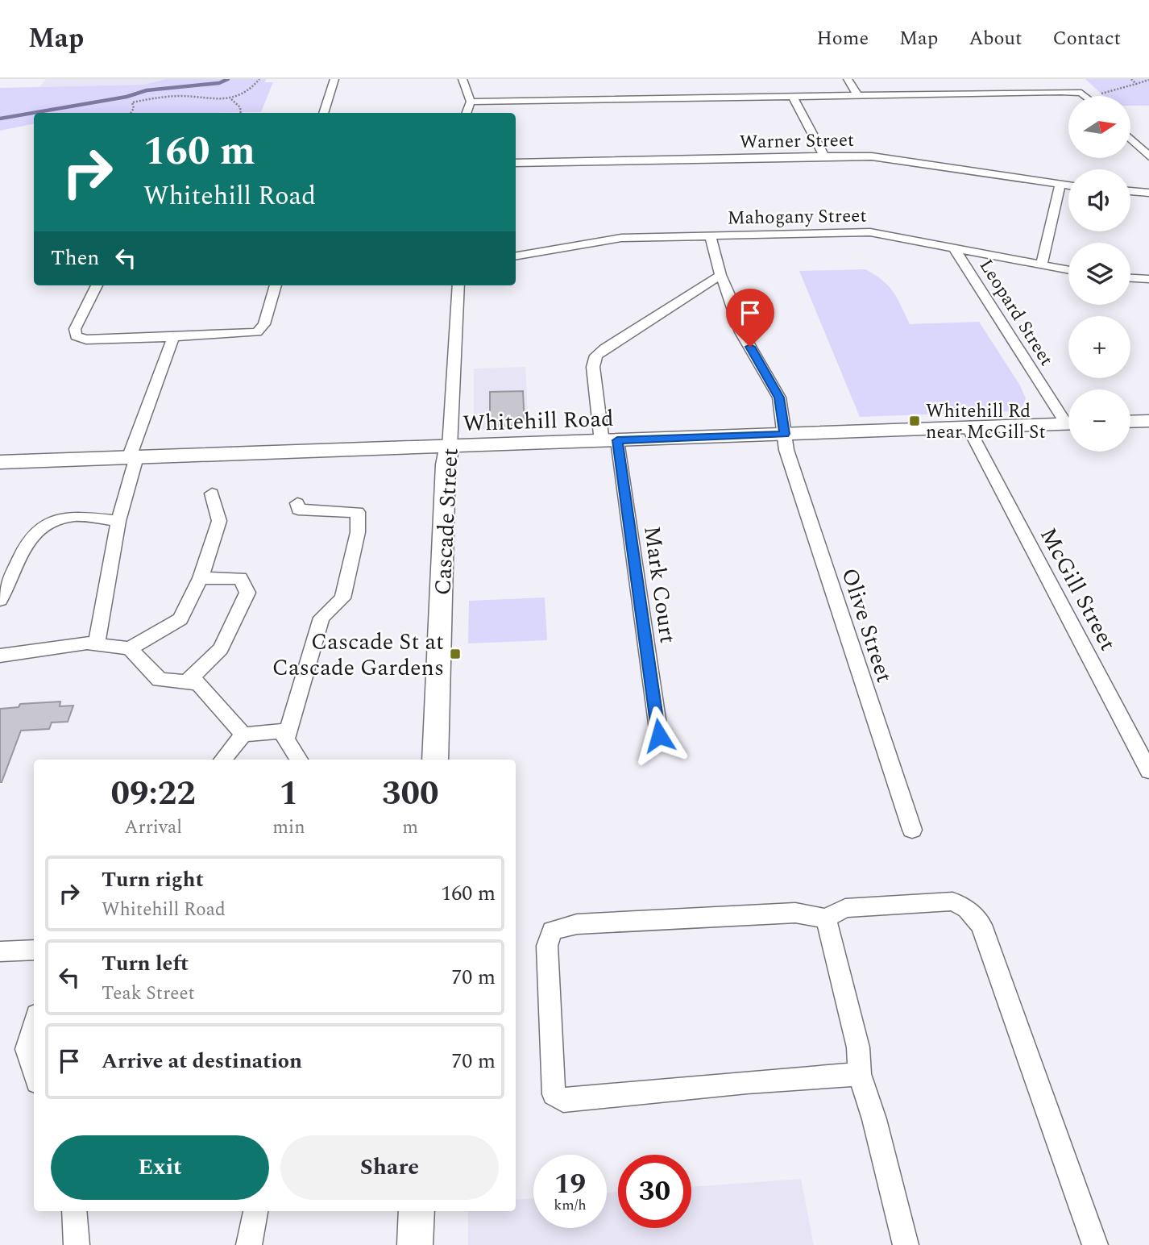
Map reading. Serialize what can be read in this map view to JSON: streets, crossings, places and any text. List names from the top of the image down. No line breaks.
{"streets":{"street":["Warner Street","Mahogany Street","Leopard Street","Whitehill Road","Cascade Street","Mark Court","McGill Street","Olive Street"]},"crossings":[["Mahogany Street","Leopard Street"],["Mahogany Street","Olive Street"],["Whitehill Road","Cascade Street"],["Whitehill Road","Mark Court"],["Whitehill Road","McGill Street"],["Whitehill Road","Olive Street"],["Mark Court","Olive Street"]],"places":{"transit":["Whitehill Rd near McGill St","Cascade St at Cascade Gardens"]},"north":"right","page":{"header":"Map","nav":["Home","Map","About","Contact"],"map_buttons":["+","−"],"turn":["160 m","Whitehill Road"],"then":"Then","eta":["09:22","Arrival","1","min","300","m"],"list":[{"name":"Turn right","note":"Whitehill Road","value":"160 m"},{"name":"Turn left","note":"Teak Street","value":"70 m"},{"name":"Arrive at destination","value":"70 m"}],"buttons":["Exit","Share"],"speed":"19 km/h","limit":"30"}}
